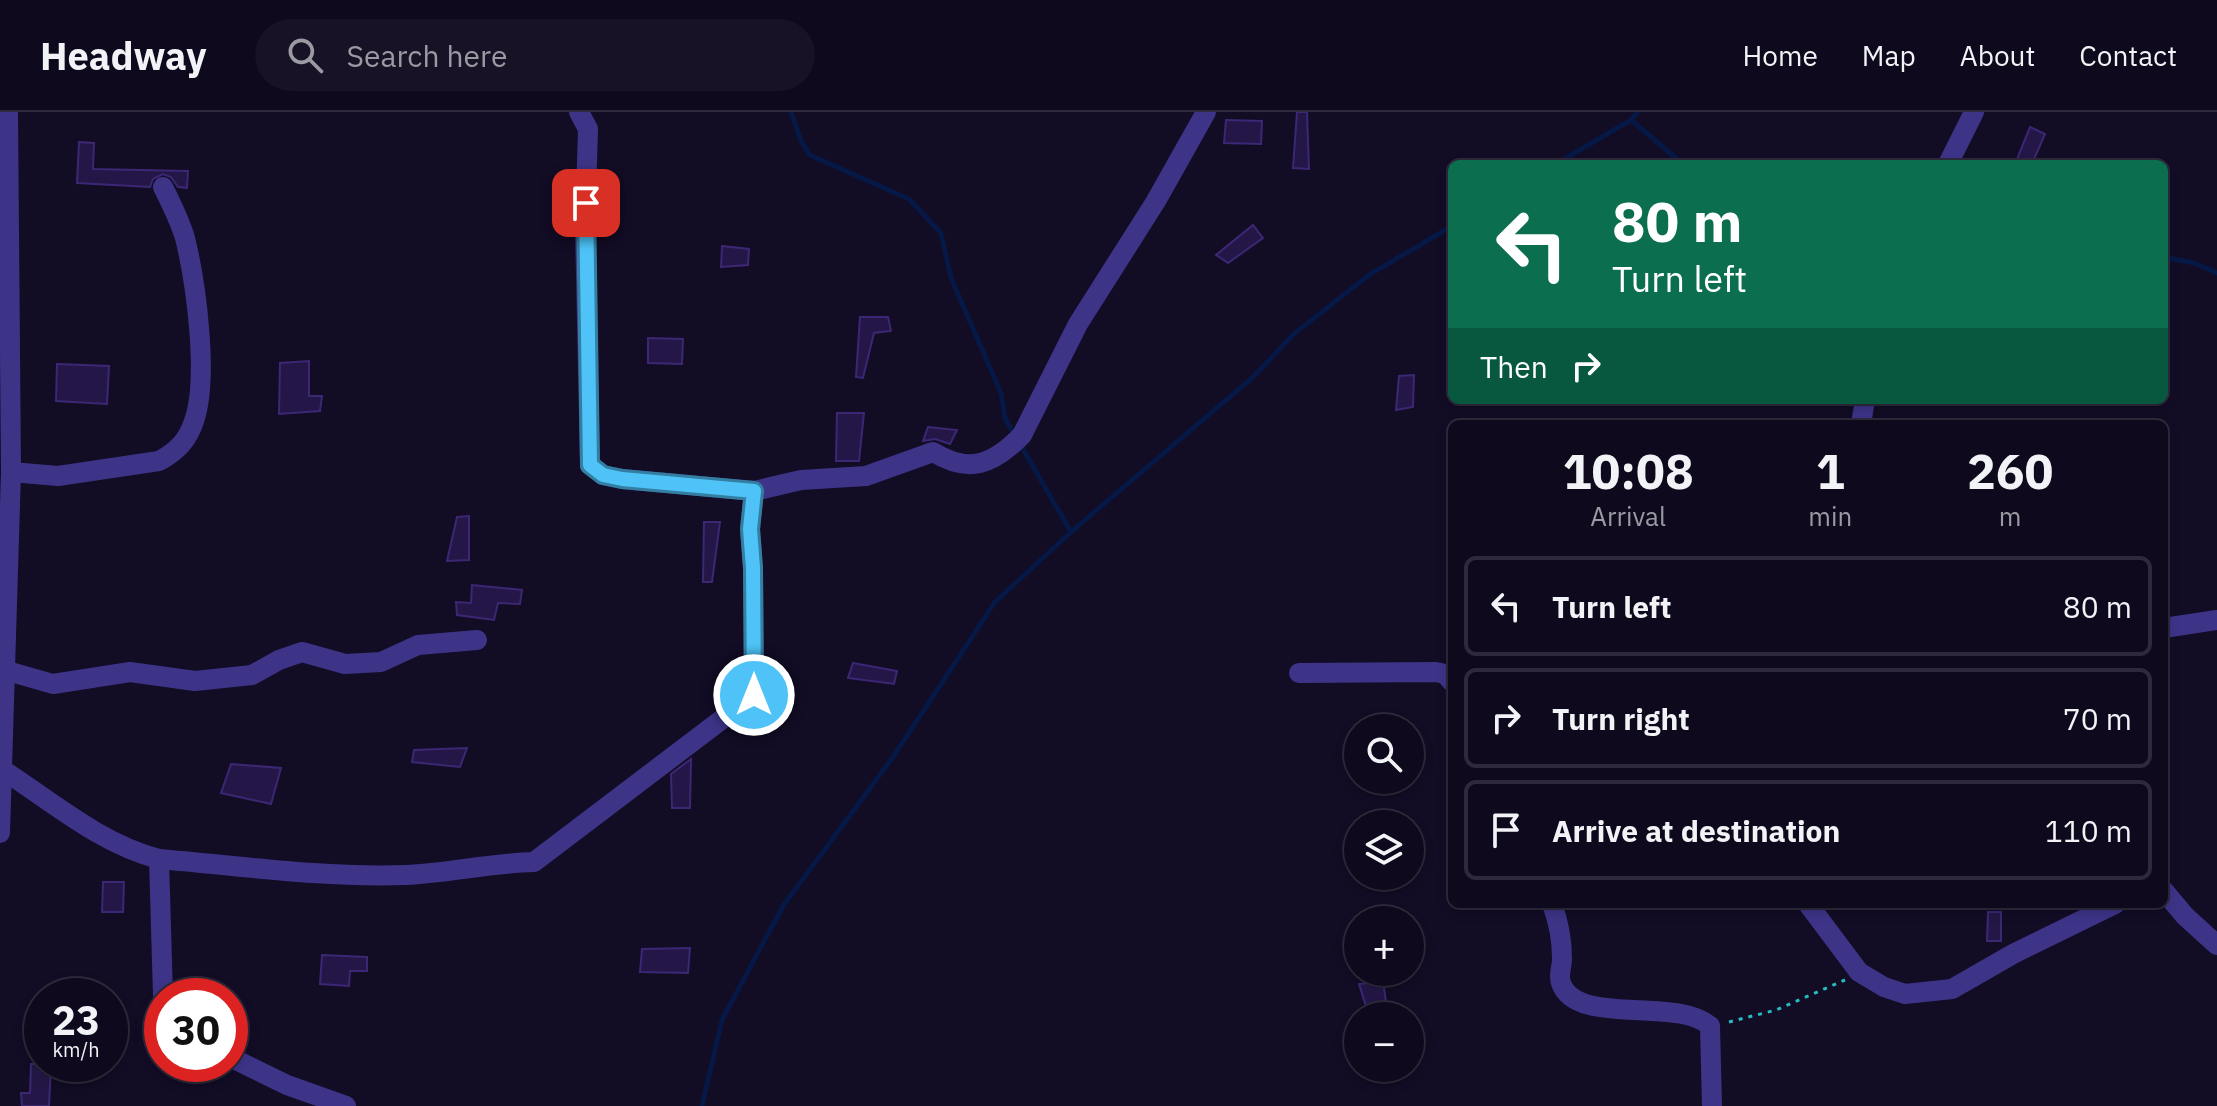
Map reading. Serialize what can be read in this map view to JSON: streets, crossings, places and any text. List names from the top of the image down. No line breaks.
{"page":{"header":"Headway","search":"Search here","nav":["Home","Map","About","Contact"],"turn":["80 m","Turn left"],"then":"Then","eta":["10:08","Arrival","1","min","260","m"],"list":[{"name":"Turn left","value":"80 m"},{"name":"Turn right","value":"70 m"},{"name":"Arrive at destination","value":"110 m"}],"map_buttons":["+","−"],"speed":"23 km/h","limit":"30"}}
